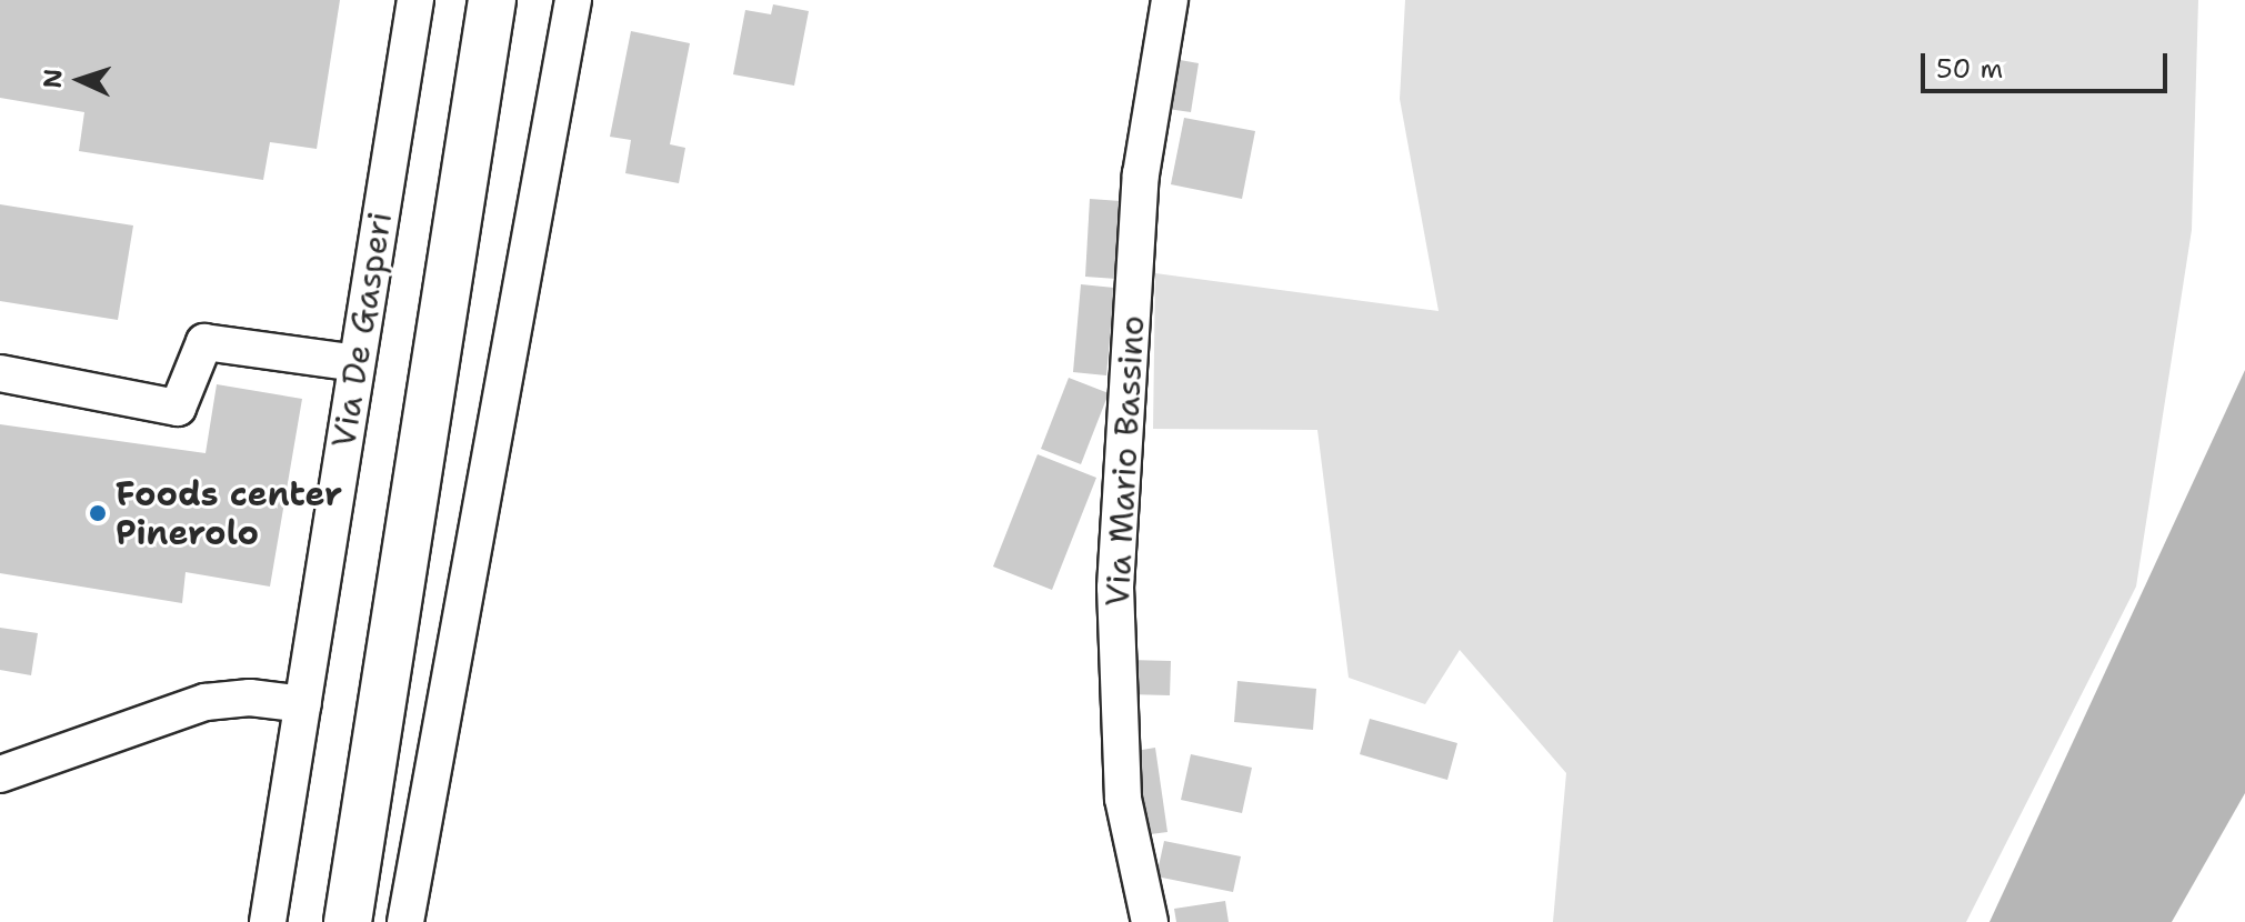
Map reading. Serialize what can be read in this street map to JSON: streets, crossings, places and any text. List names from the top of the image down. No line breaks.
{"streets":{"street":["Via De Gasperi","Via Mario Bassino"]},"places":["Foods center Pinerolo"],"scale_bar":"50 m","north":"left"}
